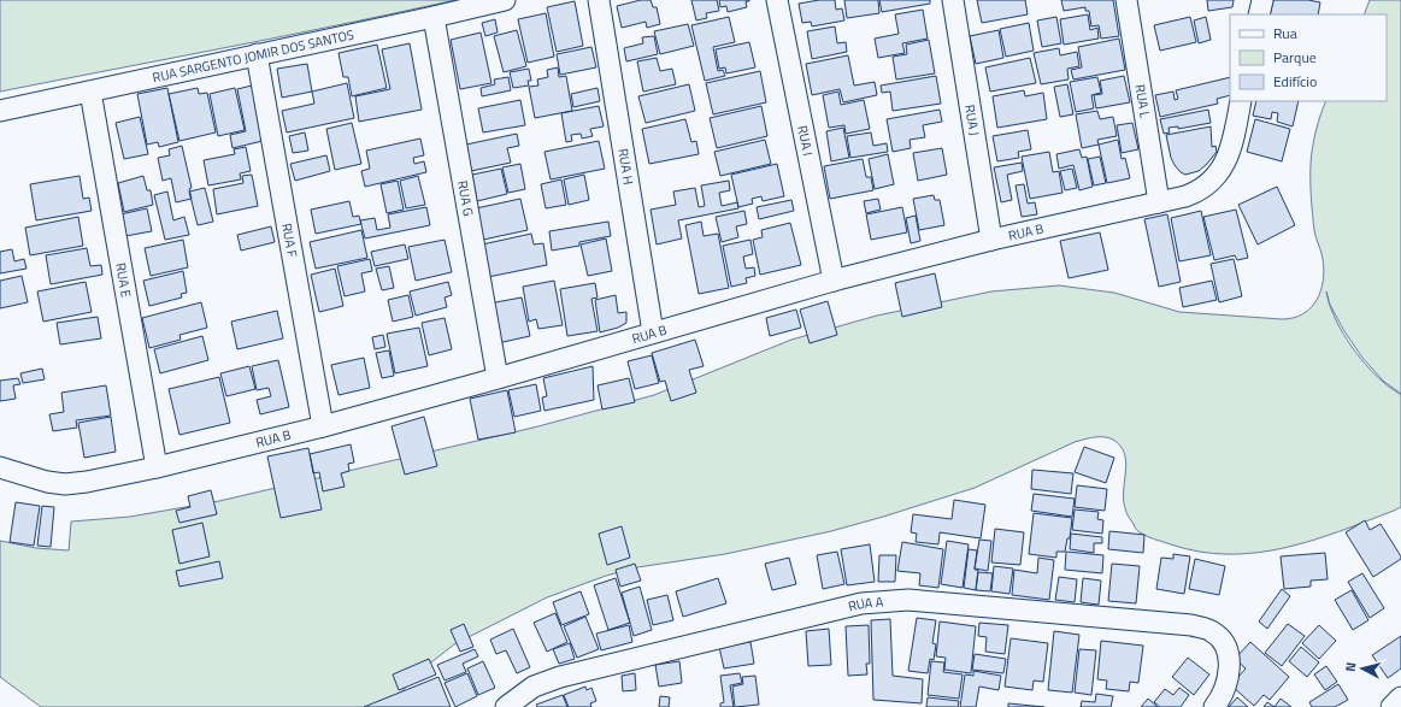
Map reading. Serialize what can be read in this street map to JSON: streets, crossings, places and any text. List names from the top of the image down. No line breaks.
{"streets":{"street":["RUA SARGENTO JOMIR DOS SANTOS","RUA L","RUA J","RUA I","RUA H","RUA G","RUA B","RUA F","RUA E","RUA A"]},"crossings":[["RUA SARGENTO JOMIR DOS SANTOS","RUA G"],["RUA SARGENTO JOMIR DOS SANTOS","RUA F"],["RUA SARGENTO JOMIR DOS SANTOS","RUA E"],["RUA L","RUA B"],["RUA J","RUA B"],["RUA I","RUA B"],["RUA H","RUA B"],["RUA G","RUA B"],["RUA B","RUA F"],["RUA B","RUA E"]],"legend":["Rua","Parque","Edifício"],"north":"left"}
